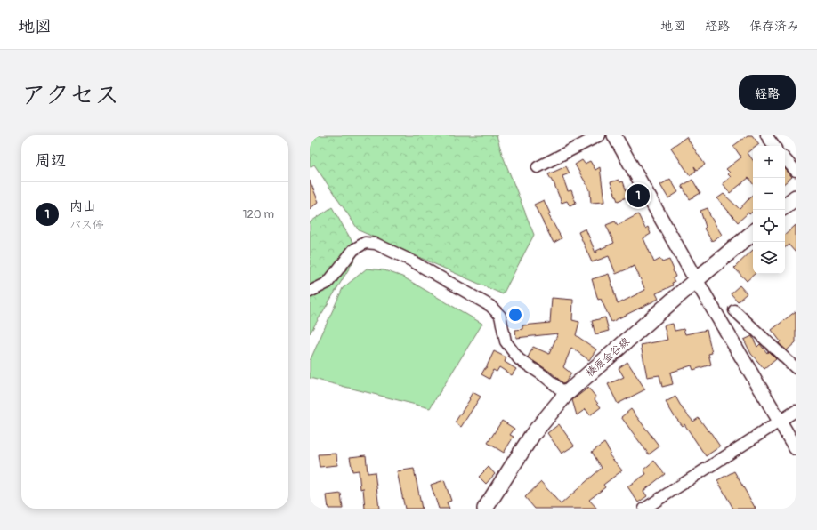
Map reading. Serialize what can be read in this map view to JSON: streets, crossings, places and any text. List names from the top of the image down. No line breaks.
{"streets":{"main road":["榛原金谷線"]},"page":{"header":"地図","nav":["地図","経路","保存済み"],"title":"アクセス","buttons":"経路","heading":"周辺","map_buttons":["+","−"],"list":[{"mark":"1","name":"内山","note":"バス停","value":"120 m"}],"pins":"1"}}
